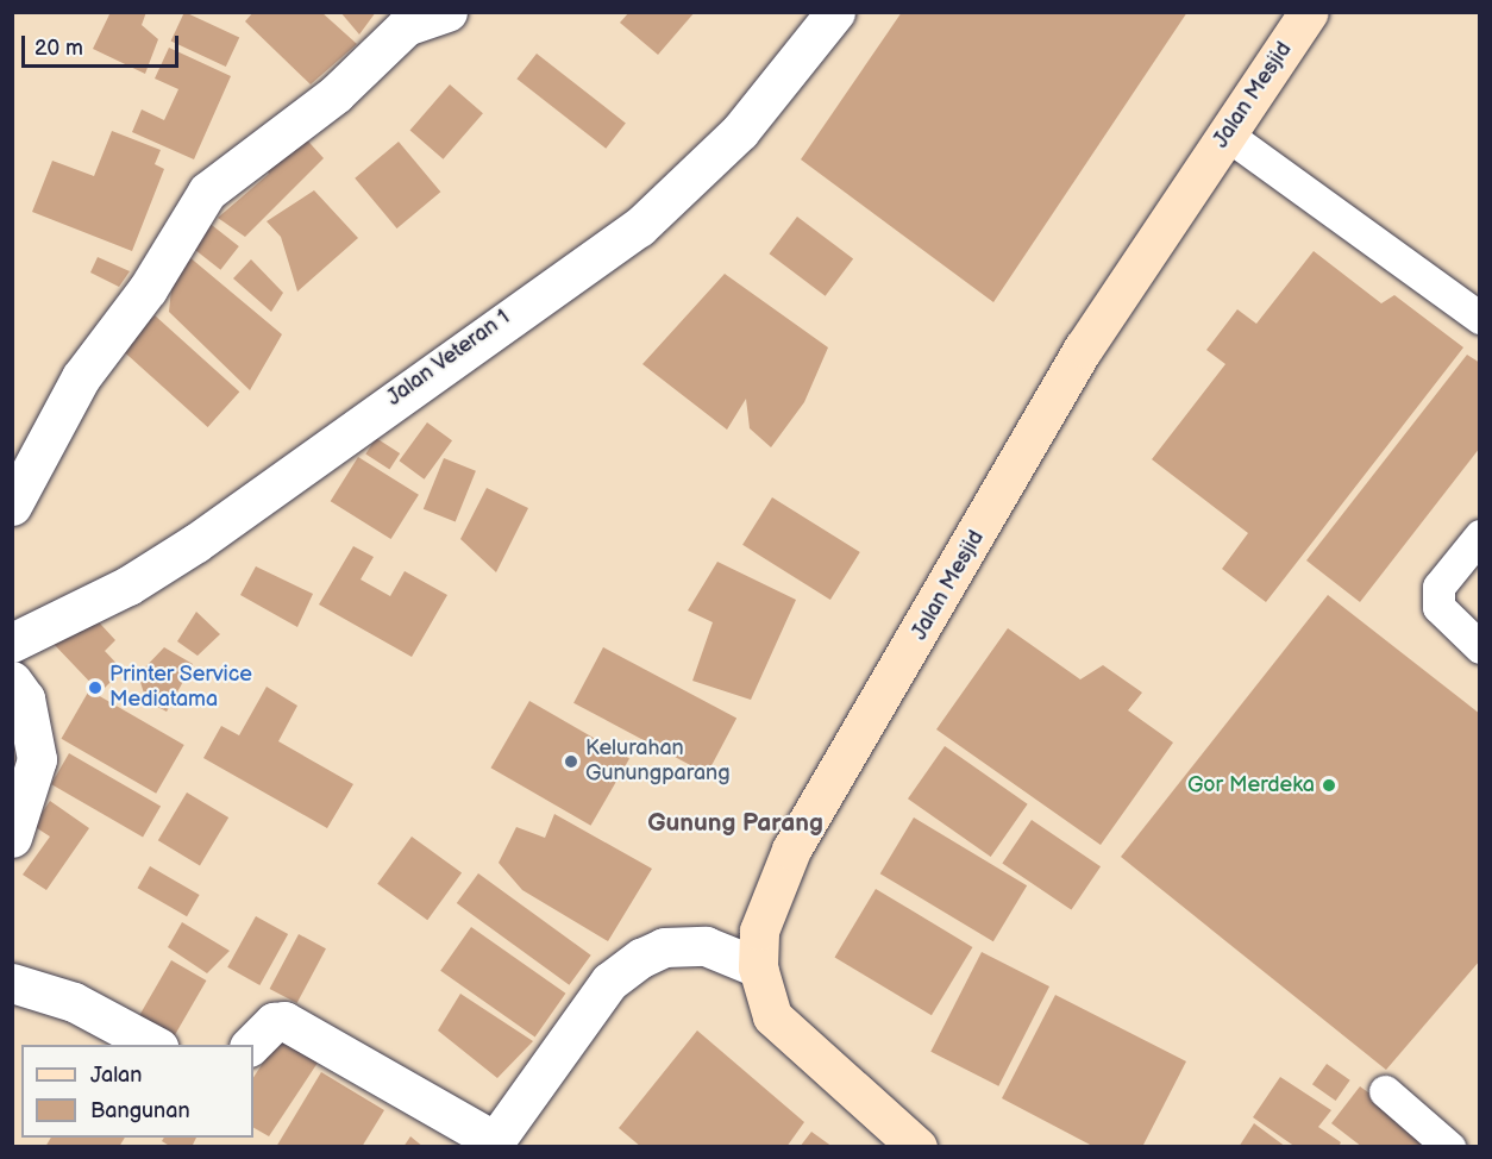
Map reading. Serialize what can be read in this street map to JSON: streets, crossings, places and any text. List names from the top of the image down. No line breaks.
{"streets":{"main road":["Jalan Mesjid"],"street":["Jalan Veteran 1"]},"districts":["Gunung Parang"],"places":["Printer Service Mediatama","Kelurahan Gunungparang","Gor Merdeka"],"legend":["Jalan","Bangunan"],"scale_bar":"20 m"}
